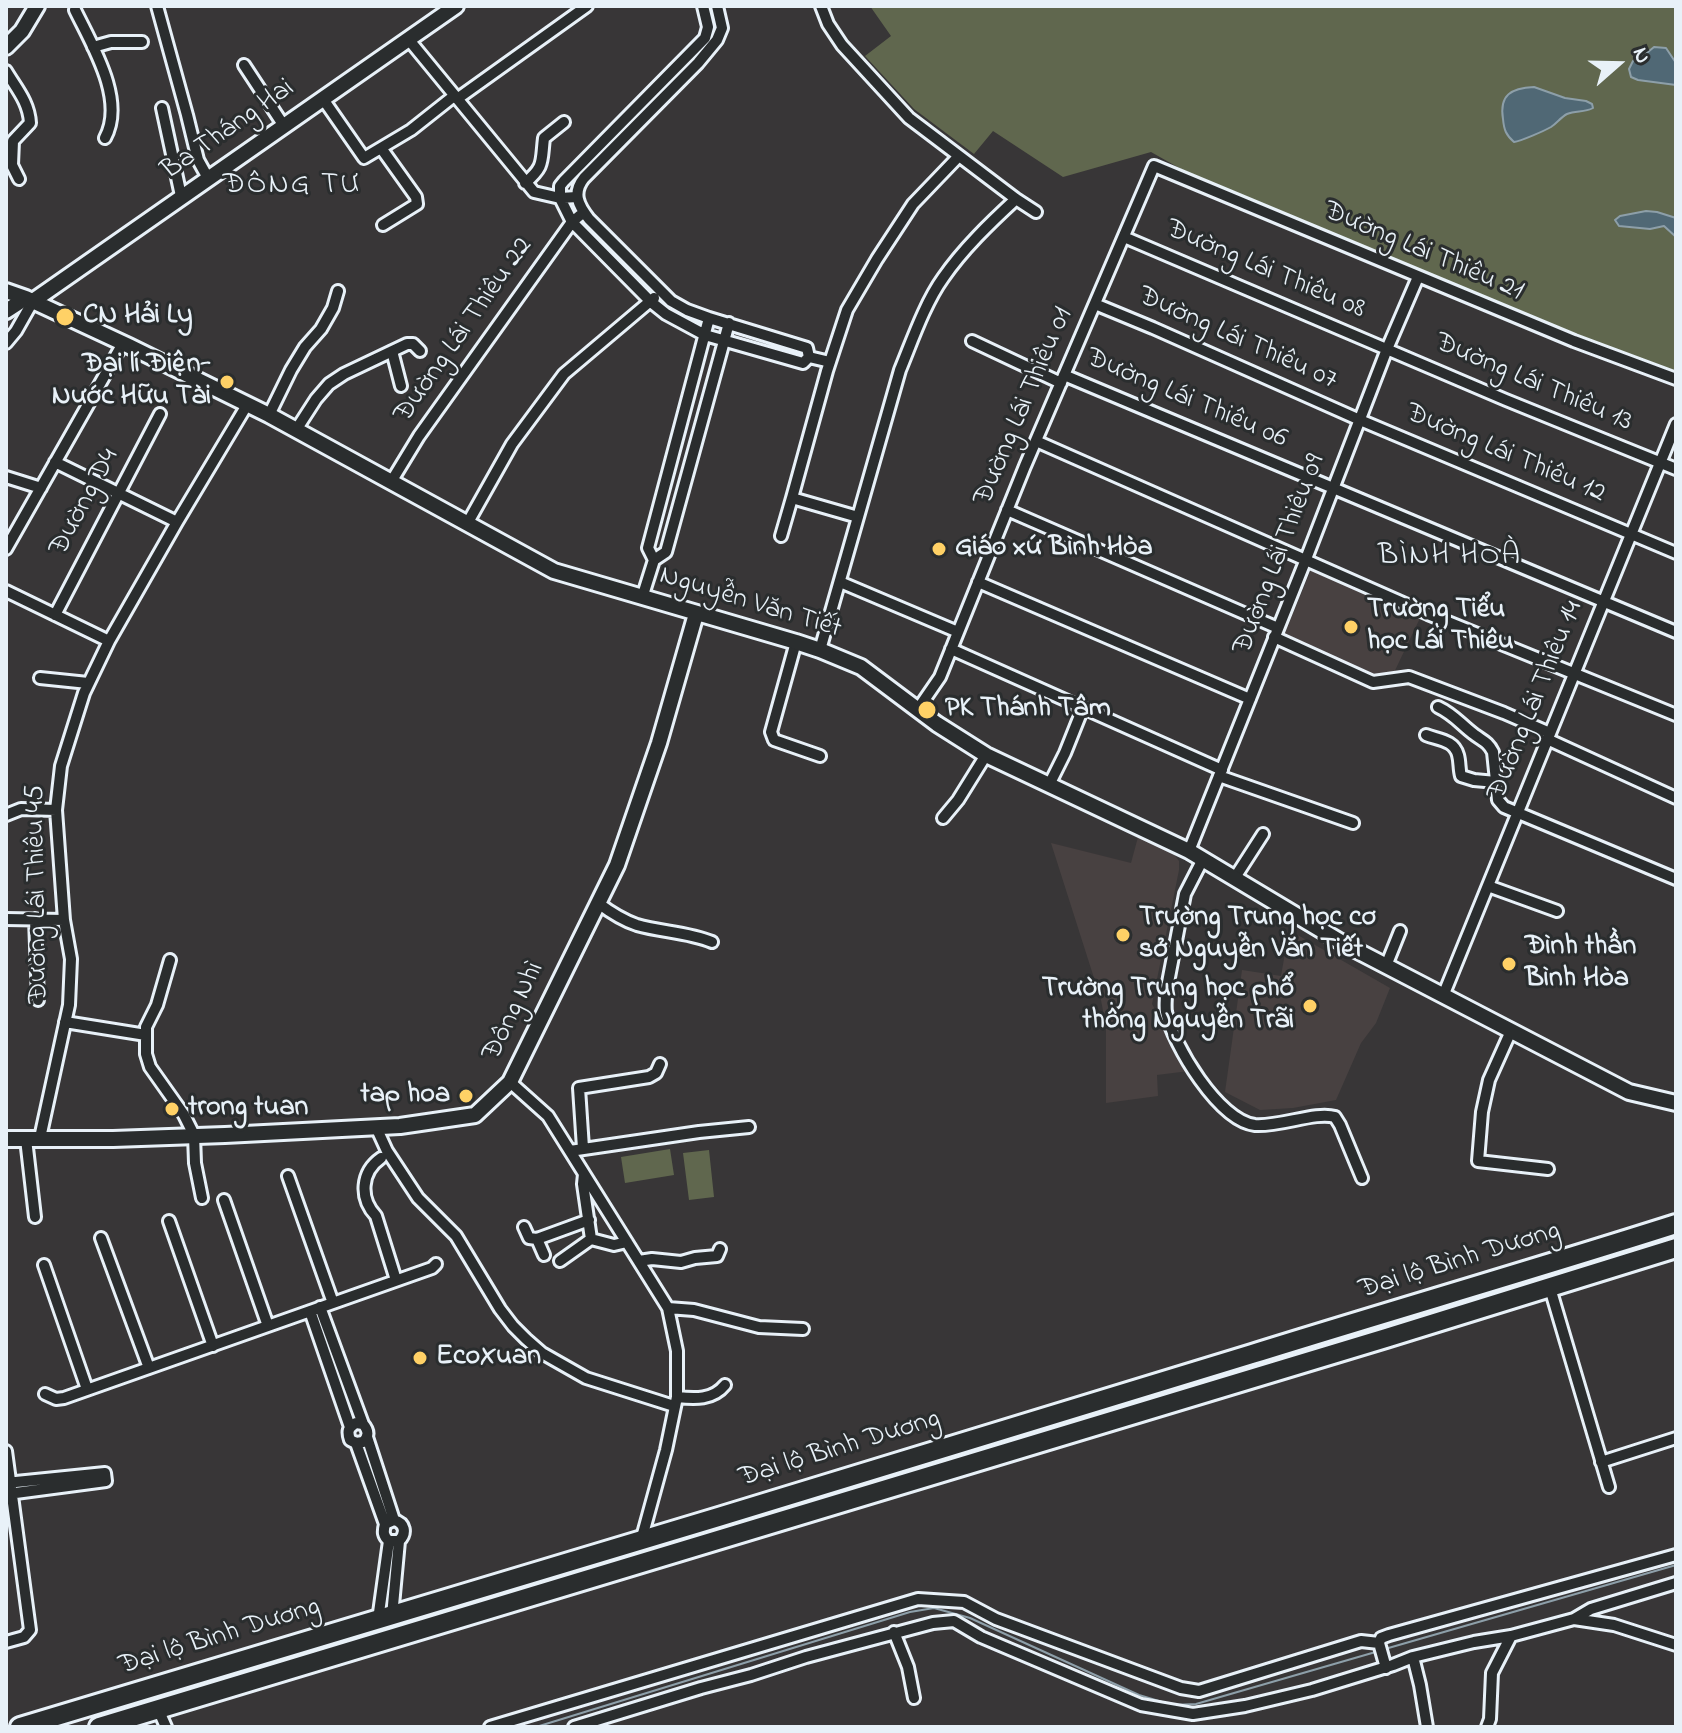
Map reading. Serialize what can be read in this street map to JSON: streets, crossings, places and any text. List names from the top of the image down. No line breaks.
{"streets":{"highway":["Đại lộ Bình Dương"],"street":["Ba Tháng Hai","Đường Lái Thiêu 21","Đường Lái Thiêu 08","Đường Lái Thiêu 22","Đường Lái Thiêu 07","Đường Lái Thiêu 13","Đường Lái Thiêu 06","Đường Lái Thiêu 01","Đường Lái Thiêu 12","Đường D4","Đường Lái Thiêu 09","Nguyễn Văn Tiết","Đường Lái Thiêu 14","Đường Lái Thiêu 45","Đông Nhì"]},"crossings":[["Ba Tháng Hai","Nguyễn Văn Tiết"],["Đường Lái Thiêu 21","Đường Lái Thiêu 01"],["Đường Lái Thiêu 21","Đường Lái Thiêu 09"],["Đường Lái Thiêu 08","Đường Lái Thiêu 13"],["Đường Lái Thiêu 08","Đường Lái Thiêu 01"],["Đường Lái Thiêu 08","Đường Lái Thiêu 09"],["Đường Lái Thiêu 22","Nguyễn Văn Tiết"],["Đường Lái Thiêu 07","Đường Lái Thiêu 01"],["Đường Lái Thiêu 07","Đường Lái Thiêu 12"],["Đường Lái Thiêu 07","Đường Lái Thiêu 09"],["Đường Lái Thiêu 13","Đường Lái Thiêu 09"],["Đường Lái Thiêu 13","Đường Lái Thiêu 14"],["Đường Lái Thiêu 06","Đường Lái Thiêu 01"],["Đường Lái Thiêu 06","Đường Lái Thiêu 09"],["Đường Lái Thiêu 06","Đường Lái Thiêu 14"],["Đường Lái Thiêu 01","Nguyễn Văn Tiết"],["Đường Lái Thiêu 12","Đường Lái Thiêu 09"],["Đường Lái Thiêu 12","Đường Lái Thiêu 14"],["Đường Lái Thiêu 09","Nguyễn Văn Tiết"],["Nguyễn Văn Tiết","Đường Lái Thiêu 14"],["Nguyễn Văn Tiết","Đường Lái Thiêu 45"],["Nguyễn Văn Tiết","Đông Nhì"],["Đường Lái Thiêu 45","Đông Nhì"]],"districts":["ĐÔNG TƯ","BÌNH HOÀ"],"places":["CN Hải Ly","Đại lí Điện- Nước Hữu Tài","Giáo xứ Bình Hòa","Trường Tiểu học Lái Thiêu","PK Thánh Tâm","Trường Trung học cơ sở Nguyễn Văn Tiết","Đình thần Bình Hòa","Trường Trung học phổ thông Nguyễn Trãi","tap hoa","trong tuan","EcoXuan"],"north":"right"}
